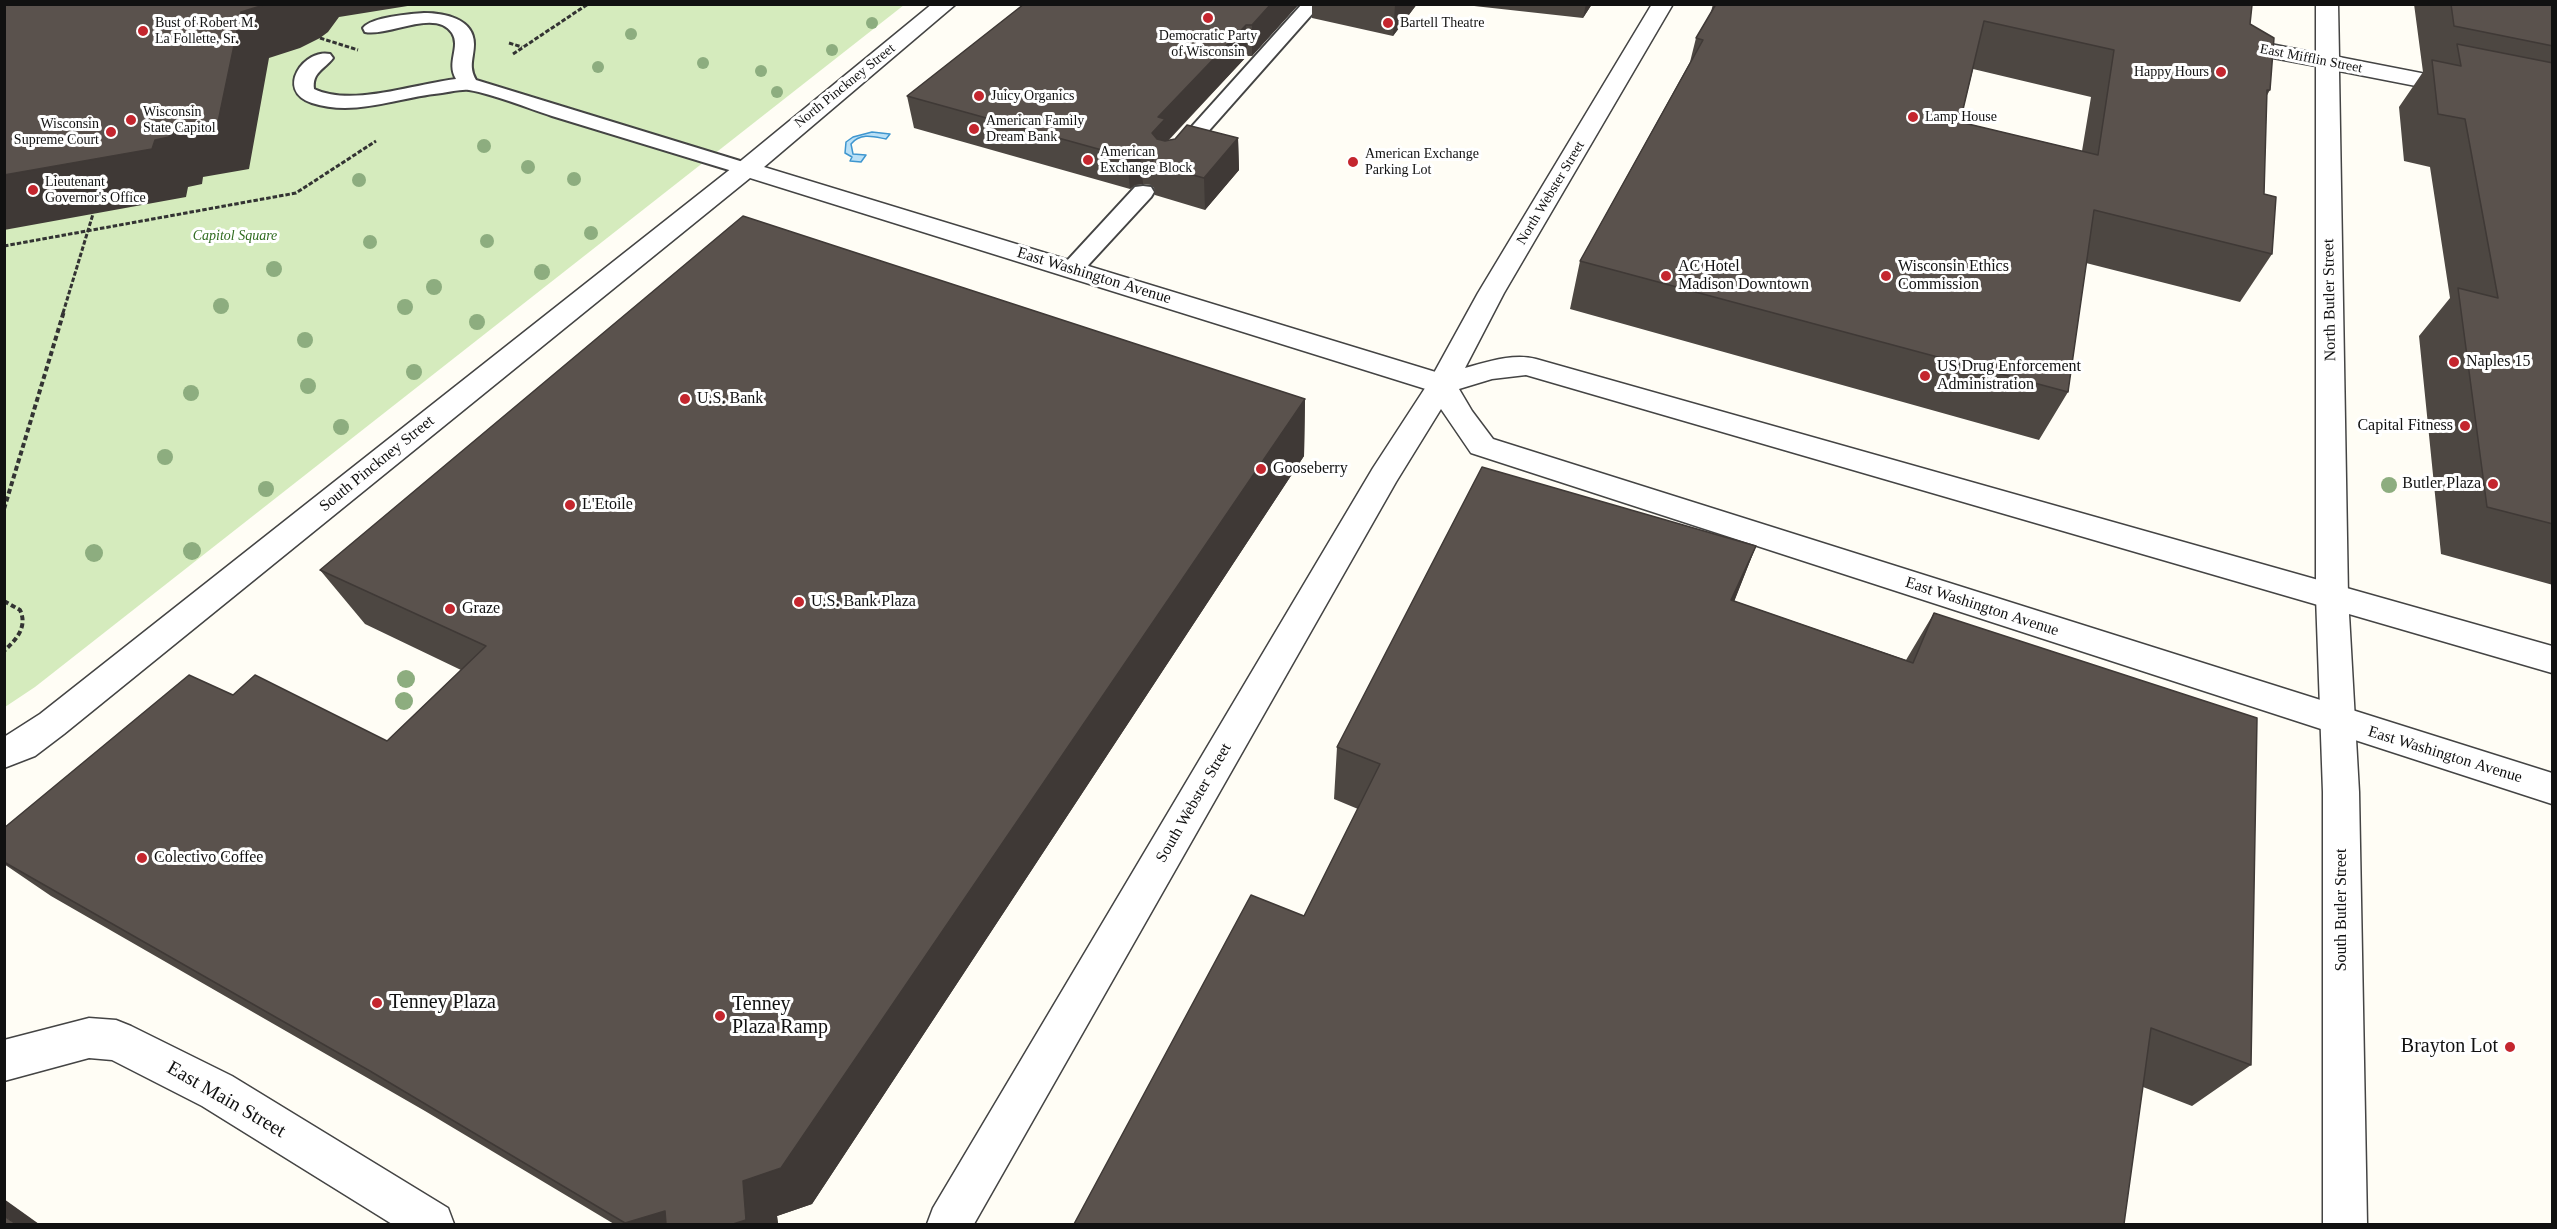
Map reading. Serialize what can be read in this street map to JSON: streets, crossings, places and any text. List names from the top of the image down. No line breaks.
{"streets":{"street":["East Mifflin Street","North Pinckney Street","North Webster Street","East Washington Avenue","North Butler Street","South Pinckney Street","South Webster Street","South Butler Street","East Main Street"]},"crossings":[["East Mifflin Street","North Butler Street"],["North Pinckney Street","East Washington Avenue"],["North Pinckney Street","South Pinckney Street"],["North Webster Street","East Washington Avenue"],["North Webster Street","South Webster Street"],["East Washington Avenue","South Pinckney Street"],["East Washington Avenue","South Webster Street"],["East Washington Avenue","South Butler Street"],["North Butler Street","South Butler Street"]],"parks":["Capitol Square"],"places":["Democratic Party of Wisconsin","Bartell Theatre","Bust of Robert M. La Follette, Sr.","Happy Hours","Juicy Organics","Lamp House","Wisconsin State Capitol","American Family Dream Bank","Wisconsin Supreme Court","American Exchange Block","American Exchange Parking Lot","Lieutenant Governor's Office","AC Hotel Madison Downtown","Wisconsin Ethics Commission","Naples 15","US Drug Enforcement Administration","U.S. Bank","Capital Fitness","Gooseberry","Butler Plaza","L'Etoile","U.S. Bank Plaza","Graze","Colectivo Coffee","Tenney Plaza","Tenney Plaza Ramp","Brayton Lot"]}
